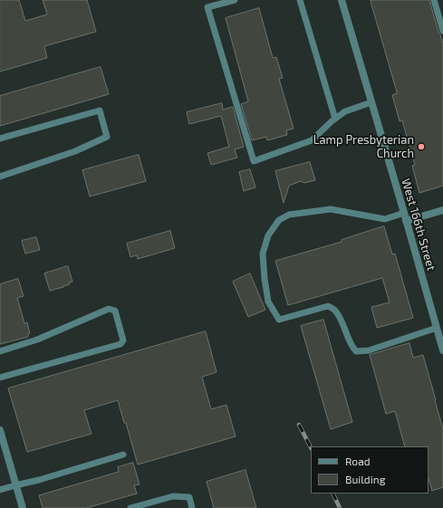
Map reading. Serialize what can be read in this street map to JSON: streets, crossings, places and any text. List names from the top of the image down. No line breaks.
{"streets":{"street":["West 166th Street"]},"places":["Lamp Presbyterian Church"],"legend":["Road","Building"]}
